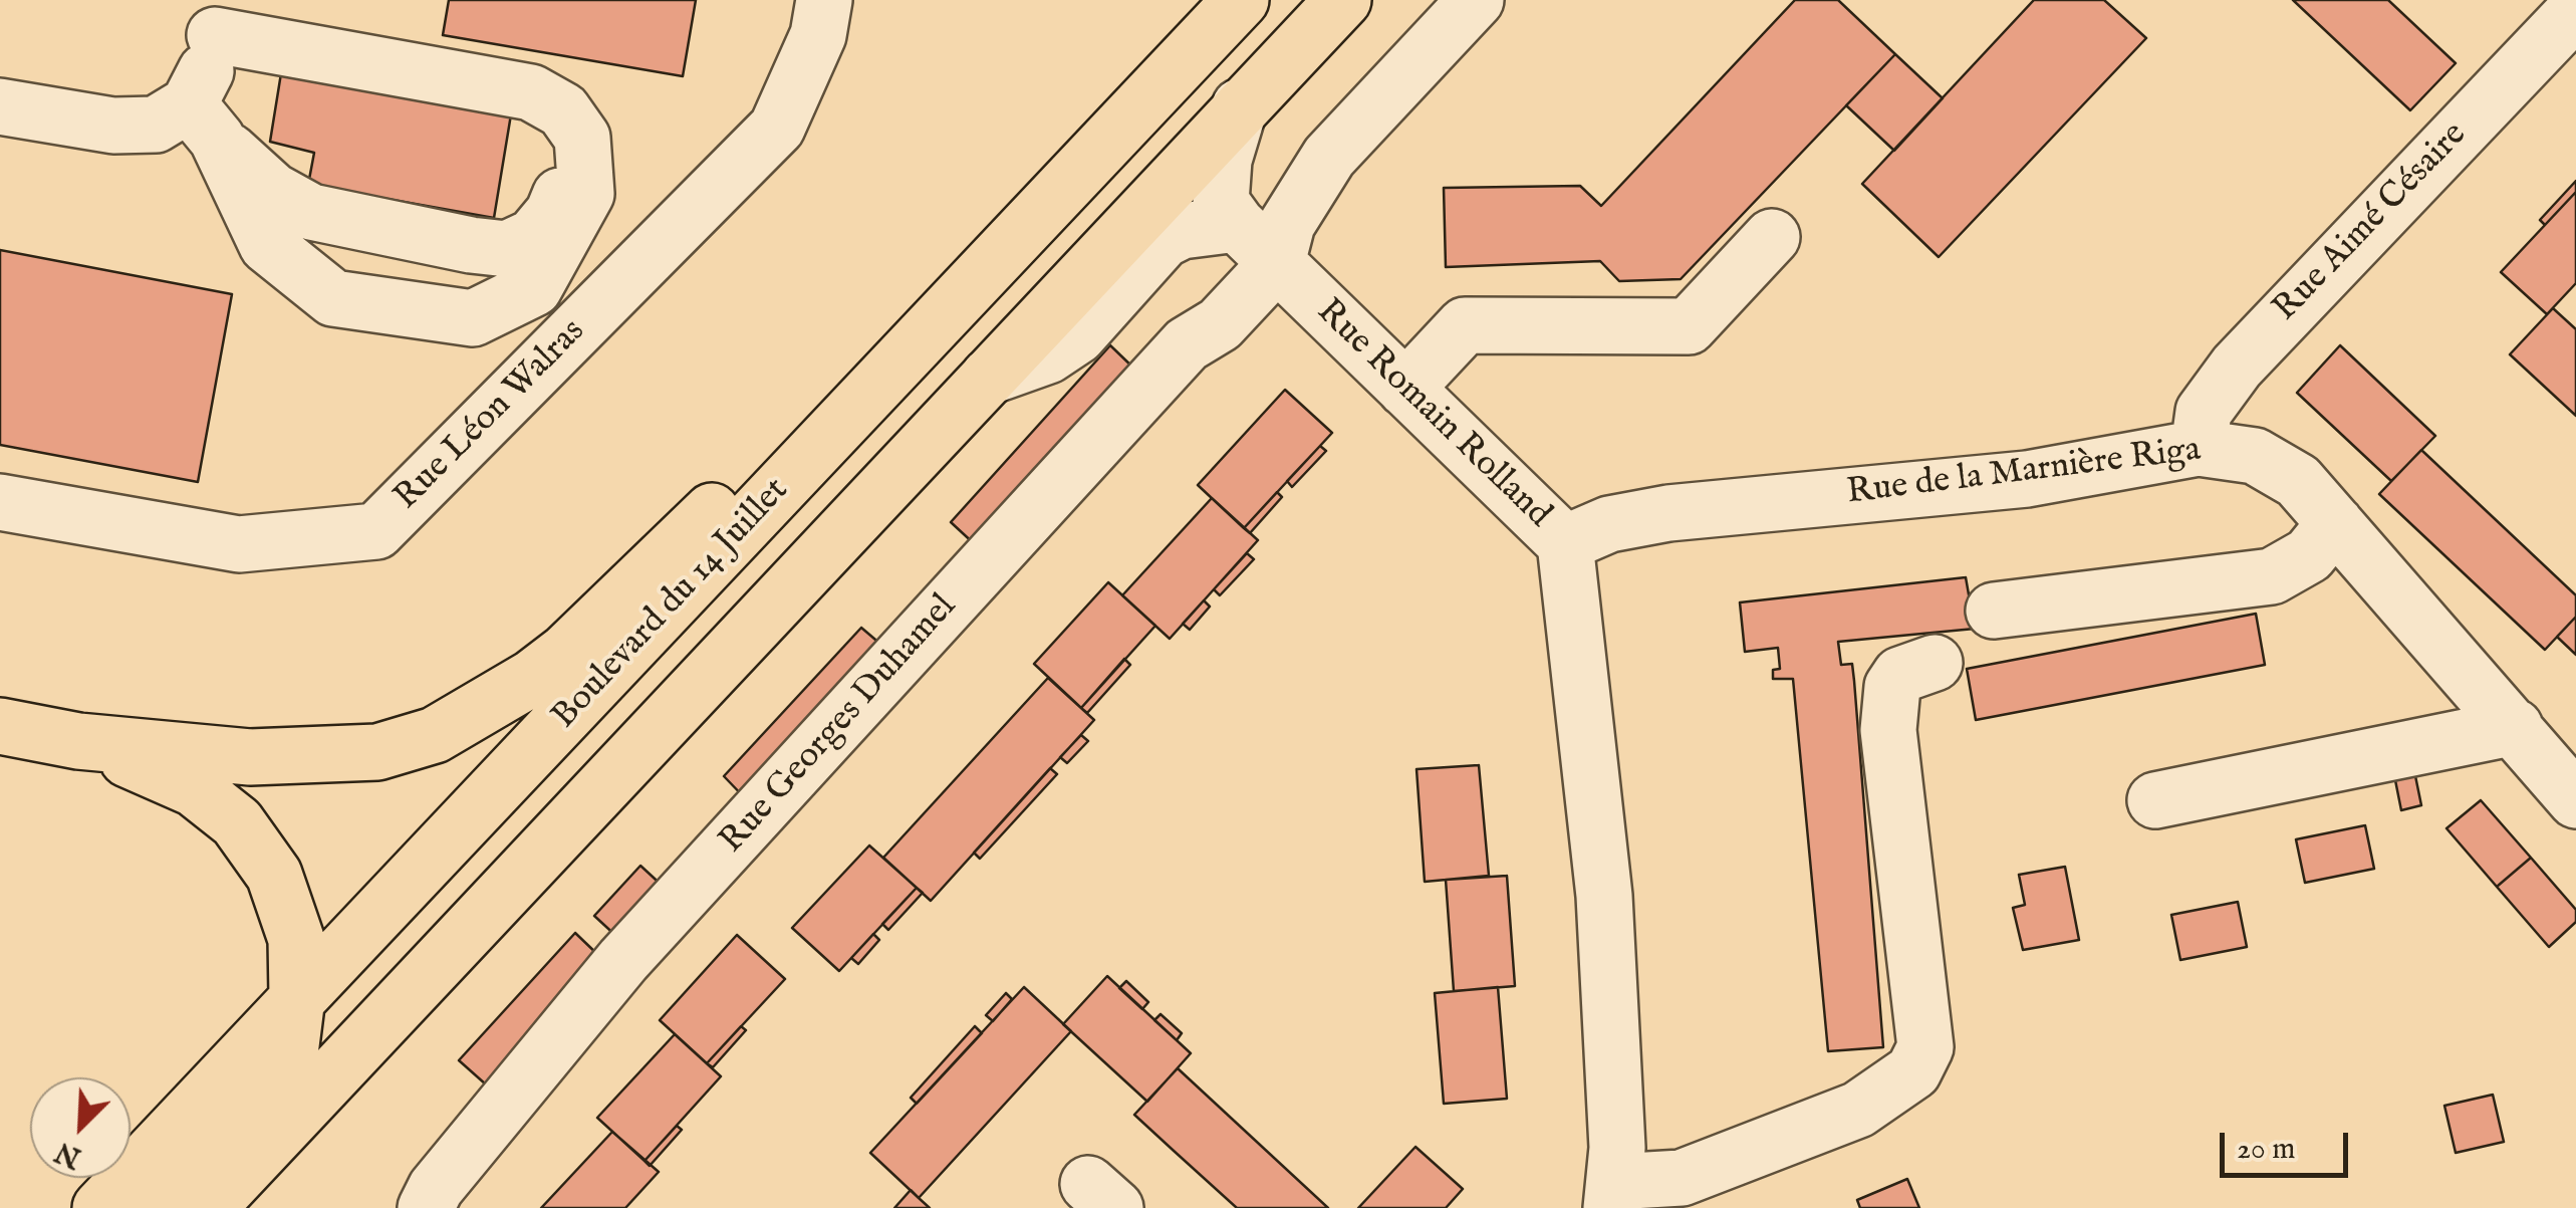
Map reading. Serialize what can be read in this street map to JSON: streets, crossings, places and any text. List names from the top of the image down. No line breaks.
{"streets":{"main road":["Boulevard du 14 Juillet"],"street":["Rue Aimé Césaire","Rue Romain Rolland","Rue Léon Walras","Rue de la Marnière Riga","Rue Georges Duhamel"]},"crossings":[["Rue Aimé Césaire","Rue de la Marnière Riga"],["Rue Romain Rolland","Rue de la Marnière Riga"],["Rue Romain Rolland","Rue Georges Duhamel"]],"scale_bar":"20 m","north":"bottom left"}
